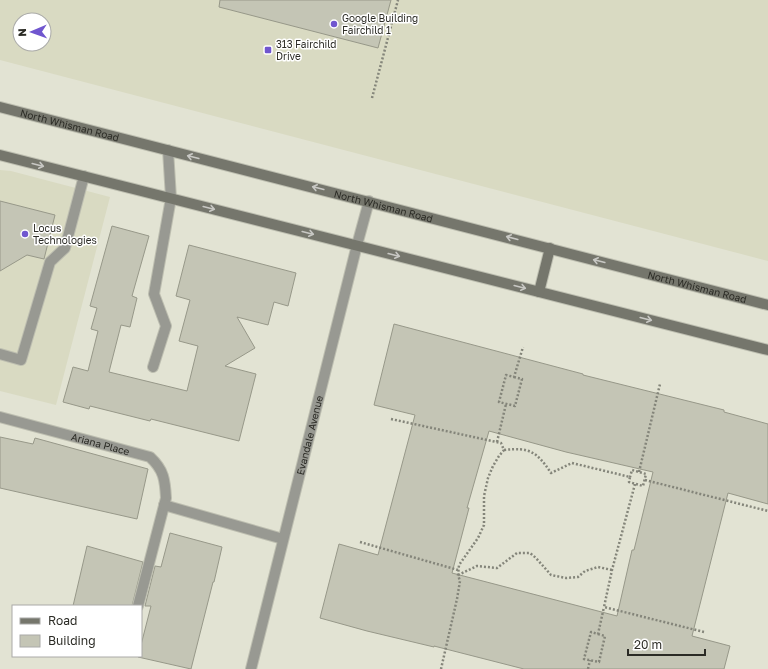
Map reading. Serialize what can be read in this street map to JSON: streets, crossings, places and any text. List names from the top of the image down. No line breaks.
{"streets":{"main road":["North Whisman Road"],"street":["Evandale Avenue","Ariana Place"]},"crossings":[["North Whisman Road","Evandale Avenue"]],"places":{"other":["Google Building Fairchild 1","Locus Technologies"],"transit":["313 Fairchild Drive"]},"legend":["Road","Building"],"scale_bar":"20 m","north":"left"}
